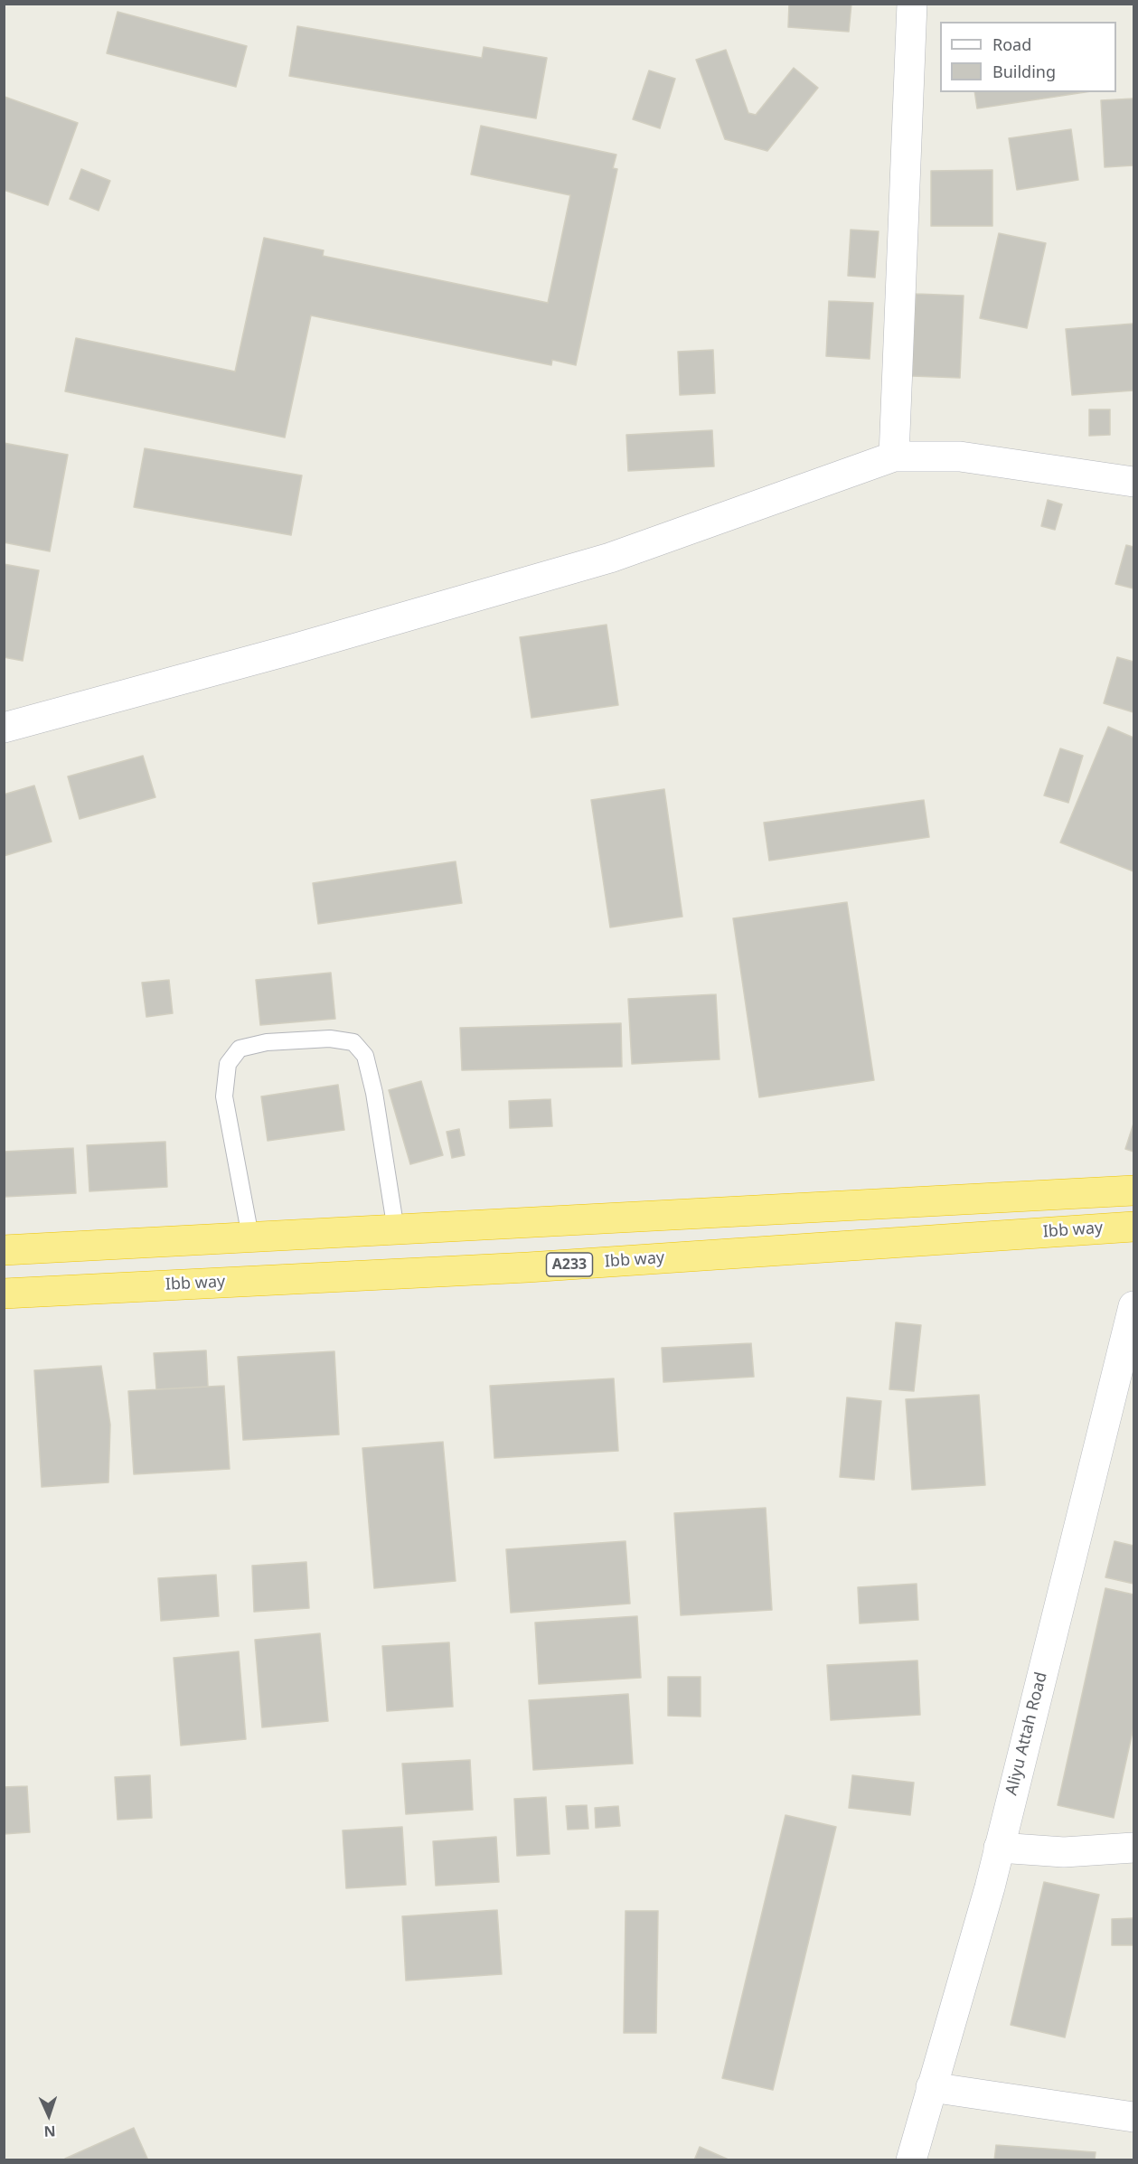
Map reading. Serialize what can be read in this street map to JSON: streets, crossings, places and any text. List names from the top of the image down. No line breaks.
{"streets":{"highway":["Ibb way","A233"],"street":["Aliyu Attah Road"]},"legend":["Road","Building"],"north":"bottom"}
